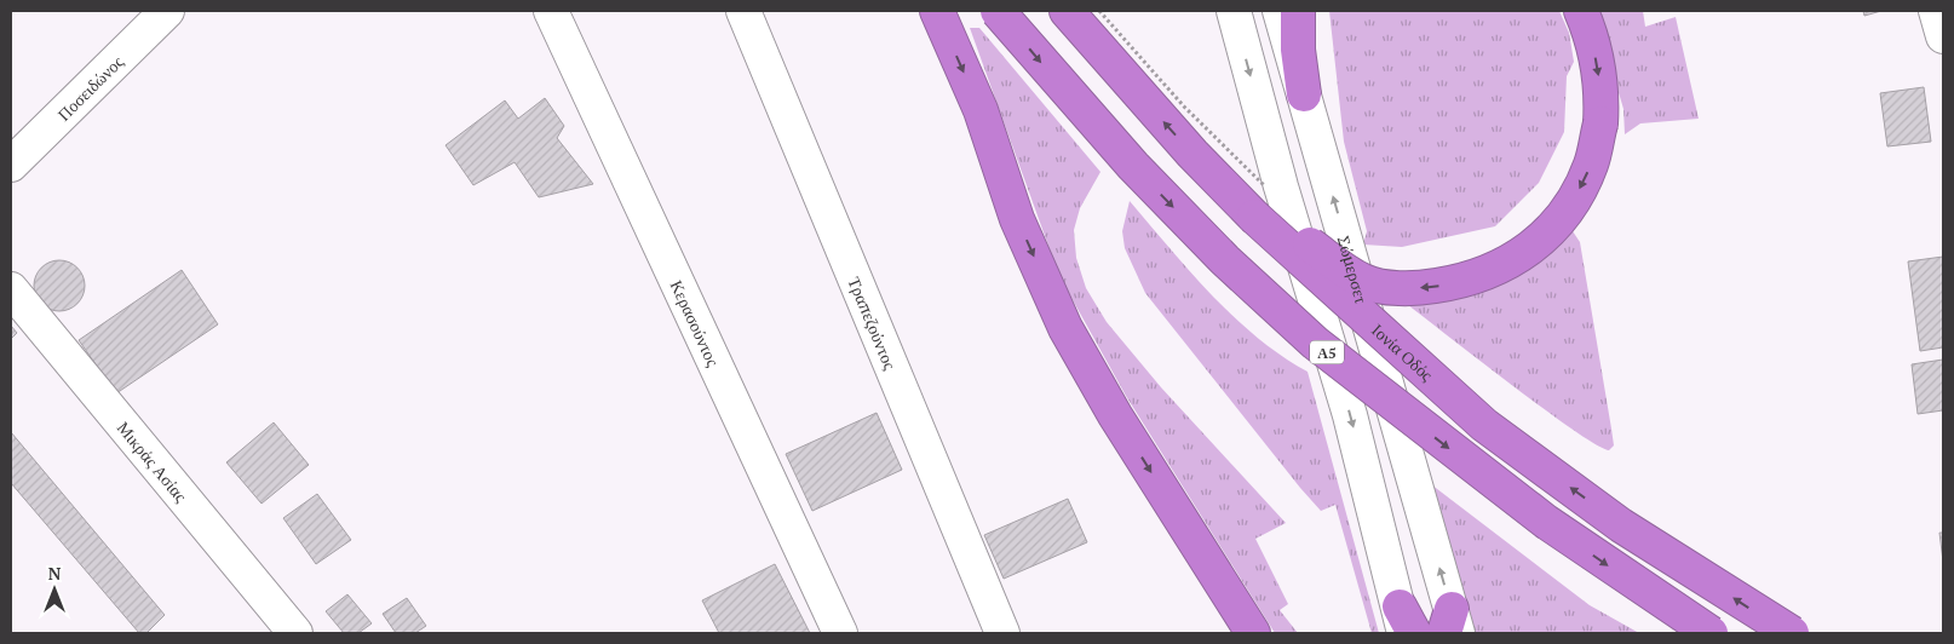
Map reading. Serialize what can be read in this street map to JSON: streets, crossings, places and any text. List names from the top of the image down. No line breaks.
{"streets":{"highway":["Α5","Ιονία Οδός"],"street":["Ποσειδώνος","Σώμερσετ","Κερασούντος","Τραπεζούντος","Μικράς Ασίας"]},"north":"top"}
